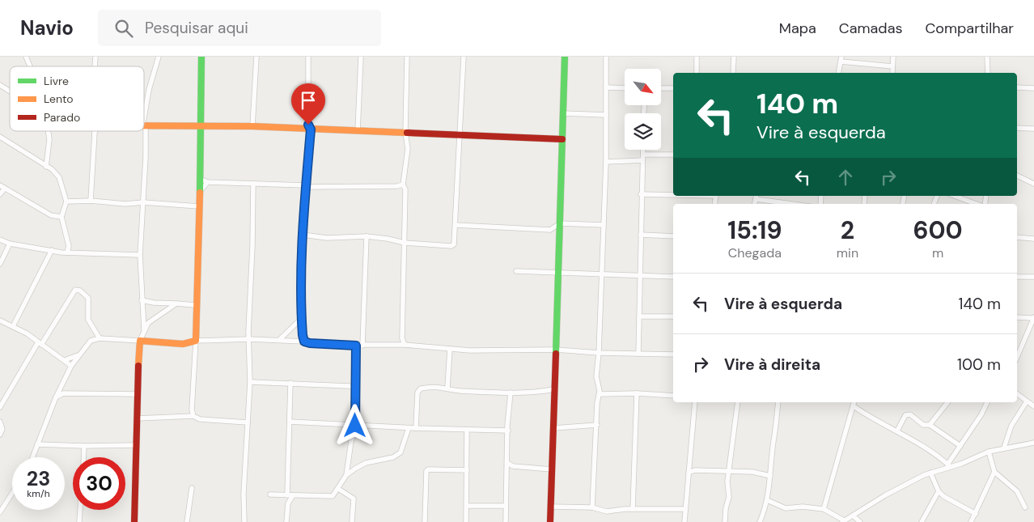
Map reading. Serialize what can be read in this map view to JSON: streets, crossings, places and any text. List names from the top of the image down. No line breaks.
{"legend":["Livre","Lento","Parado"],"north":"bottom right","page":{"header":"Navio","search":"Pesquisar aqui","nav":["Mapa","Camadas","Compartilhar"],"turn":["140 m","Vire à esquerda"],"eta":["15:19","Chegada","2","min","600","m"],"list":[{"name":"Vire à esquerda","value":"140 m"},{"name":"Vire à direita","value":"100 m"}],"speed":"23 km/h","limit":"30"}}
